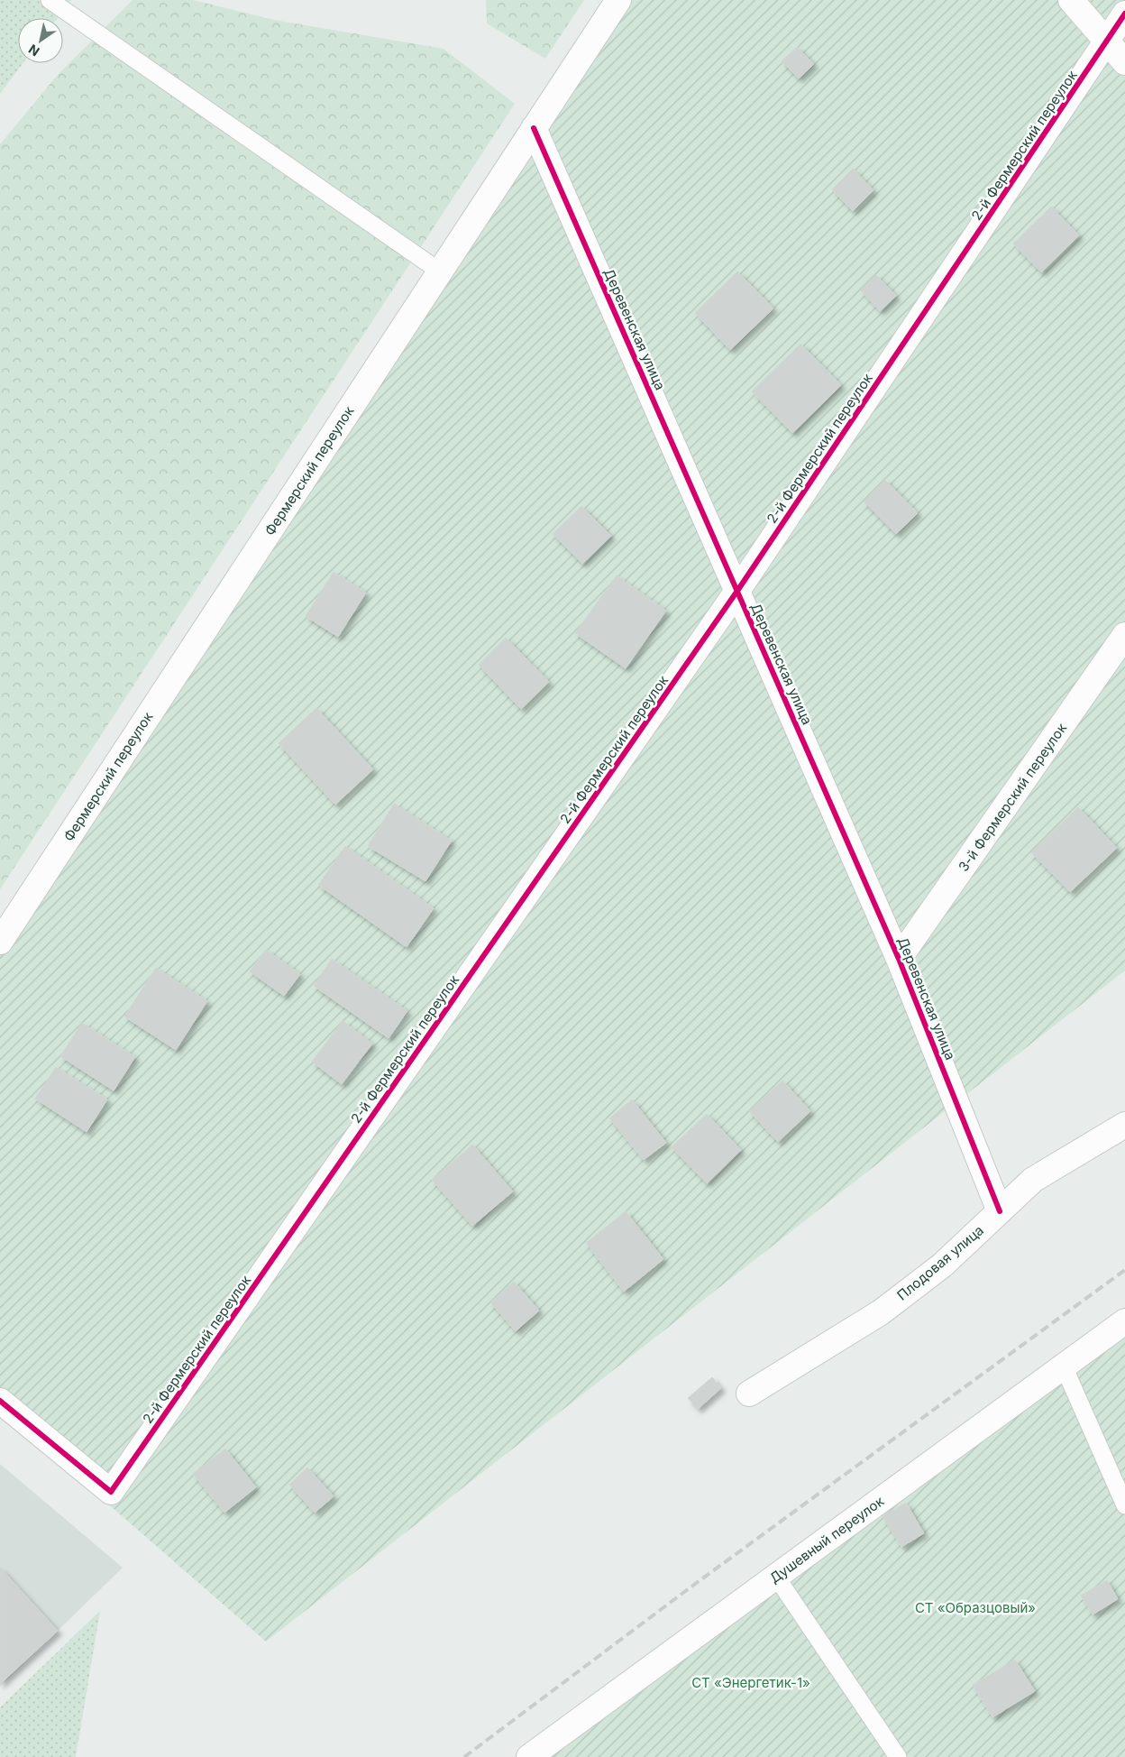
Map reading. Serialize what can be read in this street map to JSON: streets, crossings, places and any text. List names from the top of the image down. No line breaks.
{"streets":{"street":["2-й Фермерский переулок","Деревенская улица","Фермерский переулок","3-й Фермерский переулок","Плодовая улица","Душевный переулок"]},"crossings":[["2-й Фермерский переулок","Деревенская улица"],["Деревенская улица","Фермерский переулок"],["Деревенская улица","3-й Фермерский переулок"],["Деревенская улица","Плодовая улица"]],"parks":["СТ «Образцовый»","СТ «Энергетик-1»"],"north":"bottom left"}
